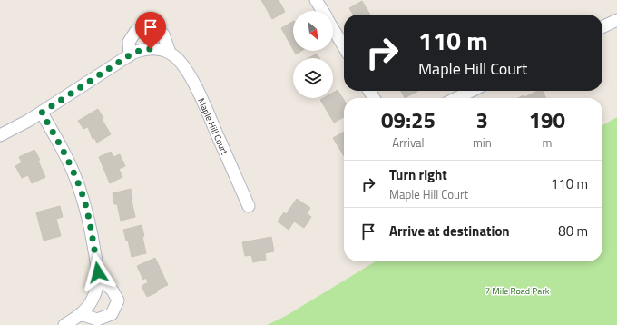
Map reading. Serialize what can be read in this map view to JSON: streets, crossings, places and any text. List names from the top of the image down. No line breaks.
{"streets":{"street":["Maple Hill Court"]},"parks":["7 Mile Road Park"],"north":"bottom right","page":{"turn":["110 m","Maple Hill Court"],"eta":["09:25","Arrival","3","min","190","m"],"list":[{"name":"Turn right","note":"Maple Hill Court","value":"110 m"},{"name":"Arrive at destination","value":"80 m"}]}}
